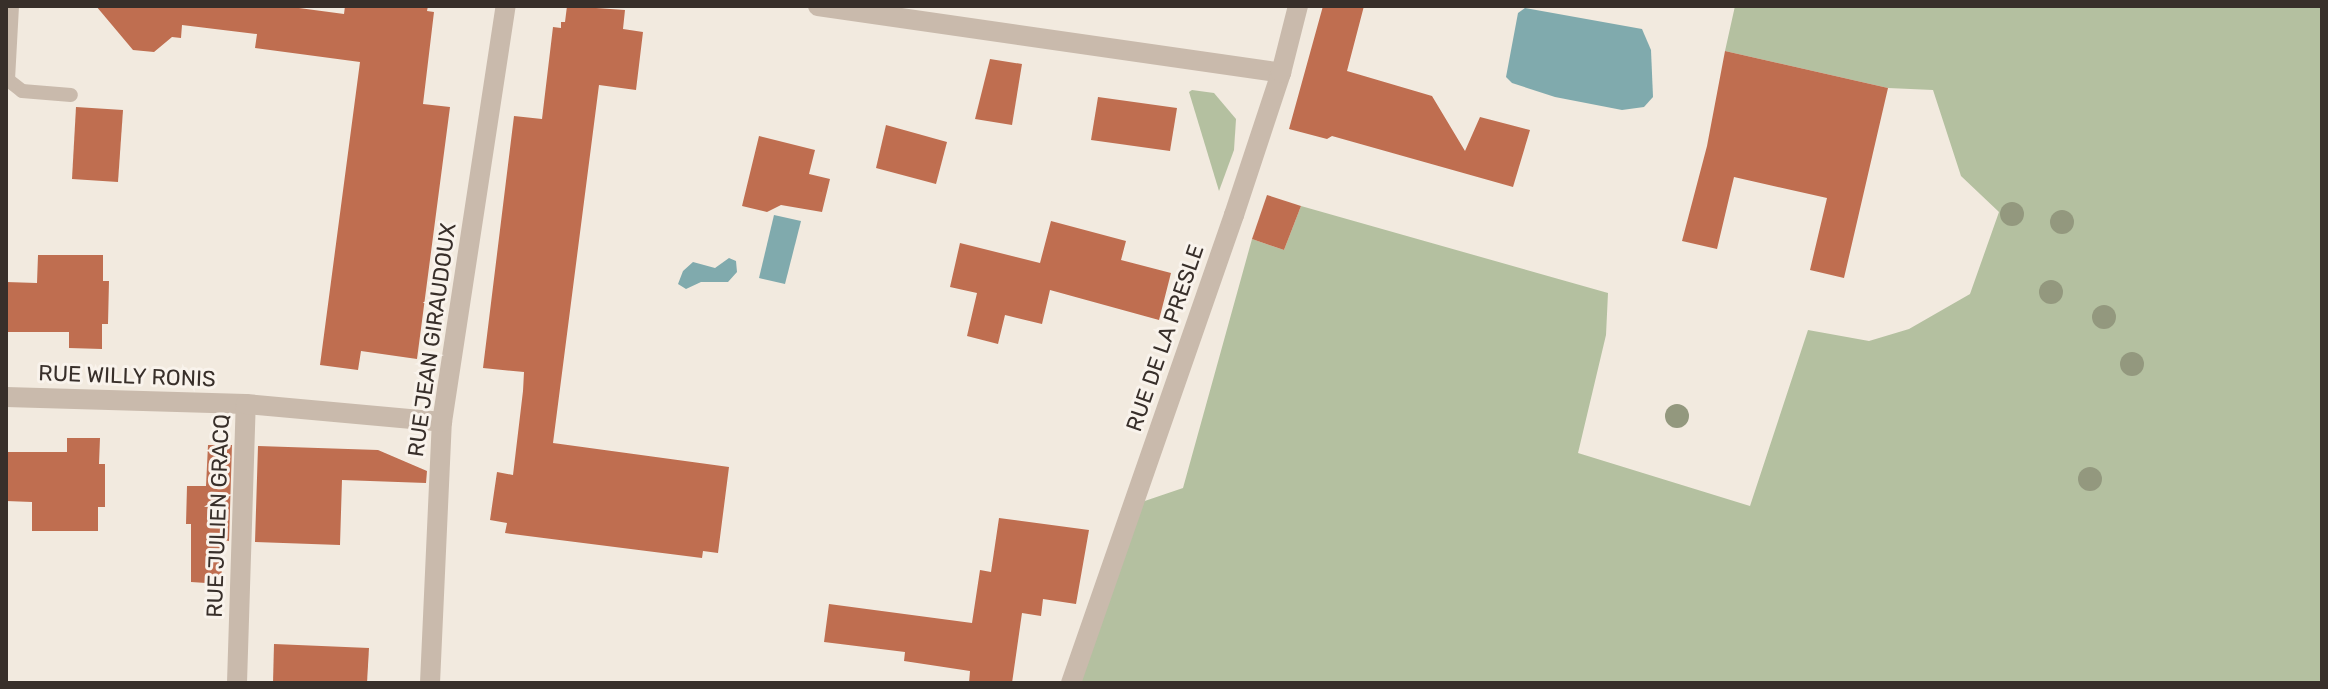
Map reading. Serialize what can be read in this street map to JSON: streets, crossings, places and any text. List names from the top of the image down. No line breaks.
{"streets":{"street":["RUE DE LA PRESLE","RUE JEAN GIRAUDOUX","RUE WILLY RONIS","RUE JULIEN GRACQ"]},"crossings":[["RUE JEAN GIRAUDOUX","RUE JULIEN GRACQ"],["RUE WILLY RONIS","RUE JULIEN GRACQ"]]}
